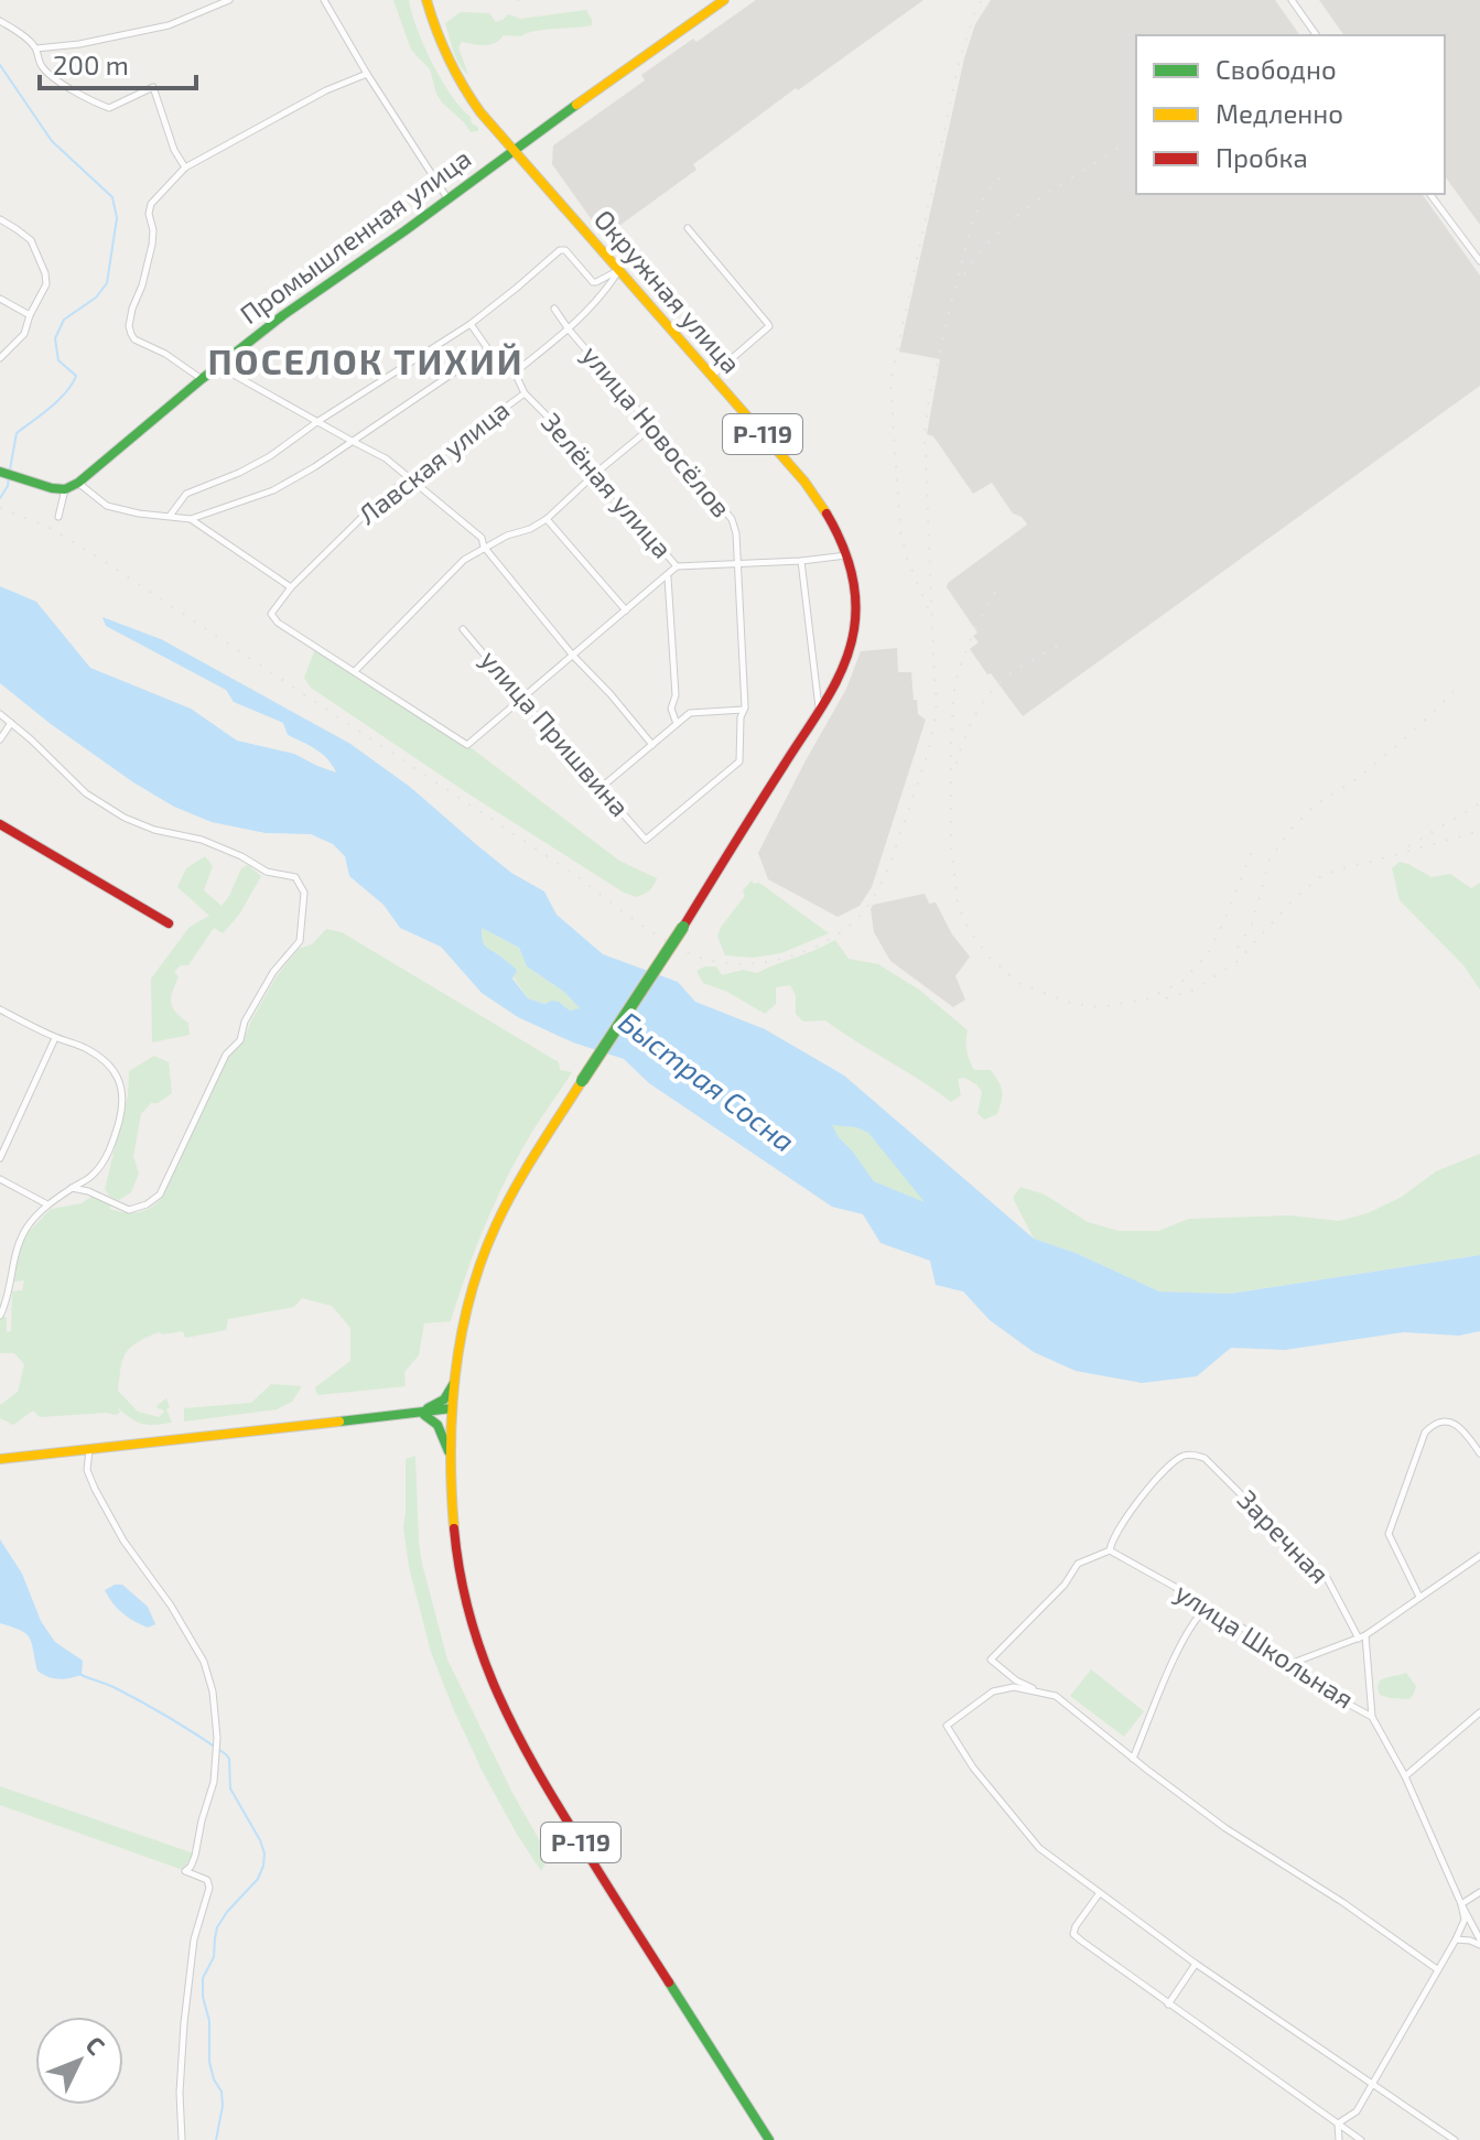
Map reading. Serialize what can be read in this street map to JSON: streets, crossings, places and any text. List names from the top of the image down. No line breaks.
{"streets":{"main road":["Промышленная улица","Окружная улица","Р-119"],"street":["улица Новосёлов","Лавская улица","Зелёная улица","улица Пришвина","Заречная","улица Школьная"]},"crossings":[["Промышленная улица","Окружная улица"],["Окружная улица","Р-119"],["улица Новосёлов","улица Пришвина"],["Лавская улица","Зелёная улица"],["Заречная","улица Школьная"]],"districts":["ПОСЕЛОК ТИХИЙ"],"water":["Быстрая Сосна"],"legend":["Свободно","Медленно","Пробка"],"scale_bar":"200 m","north":"top right"}
